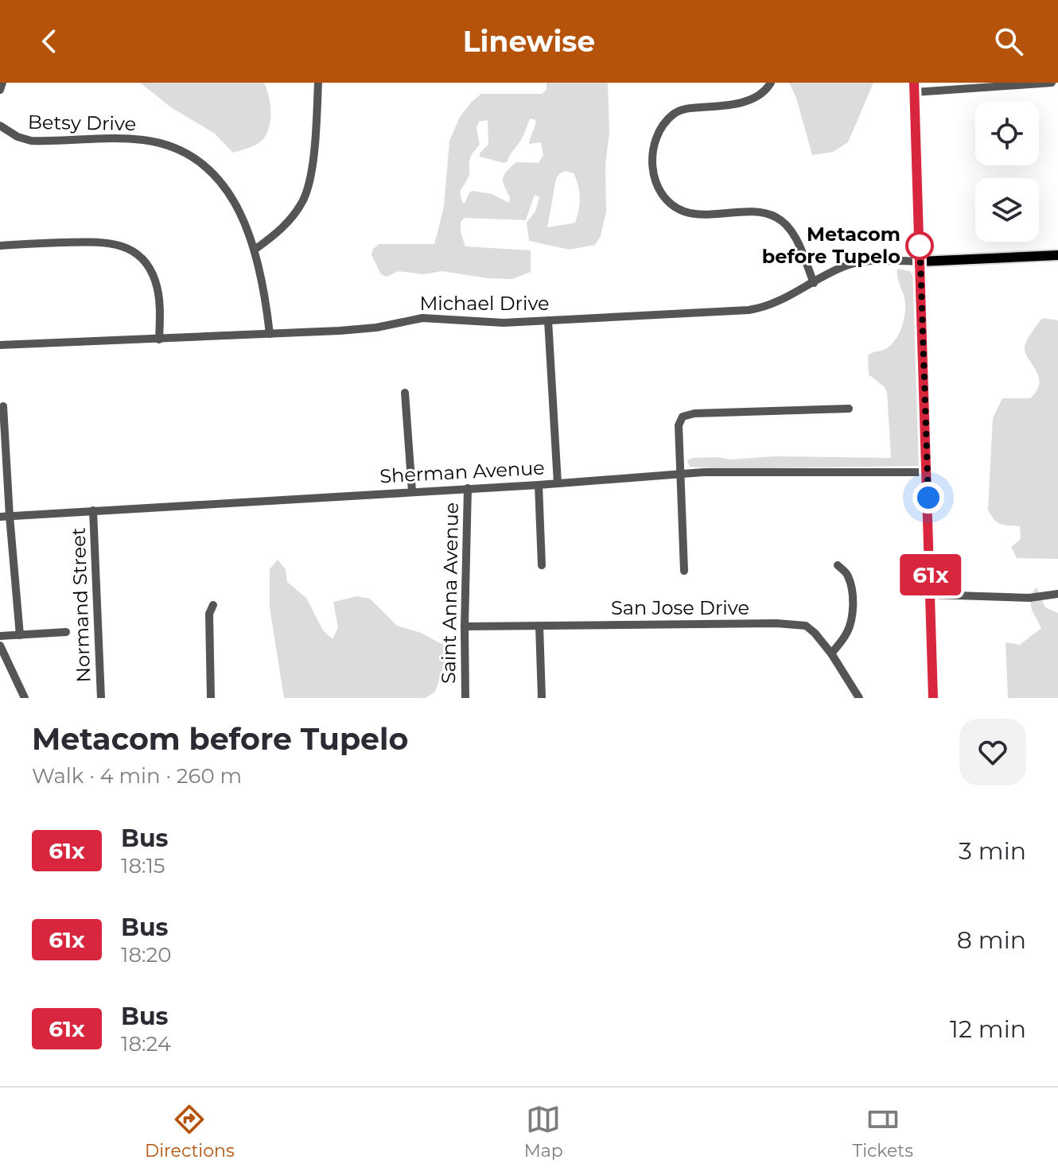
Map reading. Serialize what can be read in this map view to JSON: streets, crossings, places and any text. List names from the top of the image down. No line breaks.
{"streets":{"street":["Betsy Drive","Michael Drive","Sherman Avenue","Saint Anna Avenue","Normand Street","San Jose Drive"]},"crossings":[["Betsy Drive","Michael Drive"],["Sherman Avenue","Saint Anna Avenue"],["Sherman Avenue","Normand Street"],["Saint Anna Avenue","San Jose Drive"]],"places":["Metacom before Tupelo"],"lines":["bus line 61x"],"page":{"header":"Linewise","on_map":"61x","heading":["Metacom before Tupelo","Walk · 4 min · 260 m"],"list":[{"mark":"61x","name":"Bus","note":"18:15","value":"3 min"},{"mark":"61x","name":"Bus","note":"18:20","value":"8 min"},{"mark":"61x","name":"Bus","note":"18:24","value":"12 min"}],"tabs":["Directions","Map","Tickets"]}}
